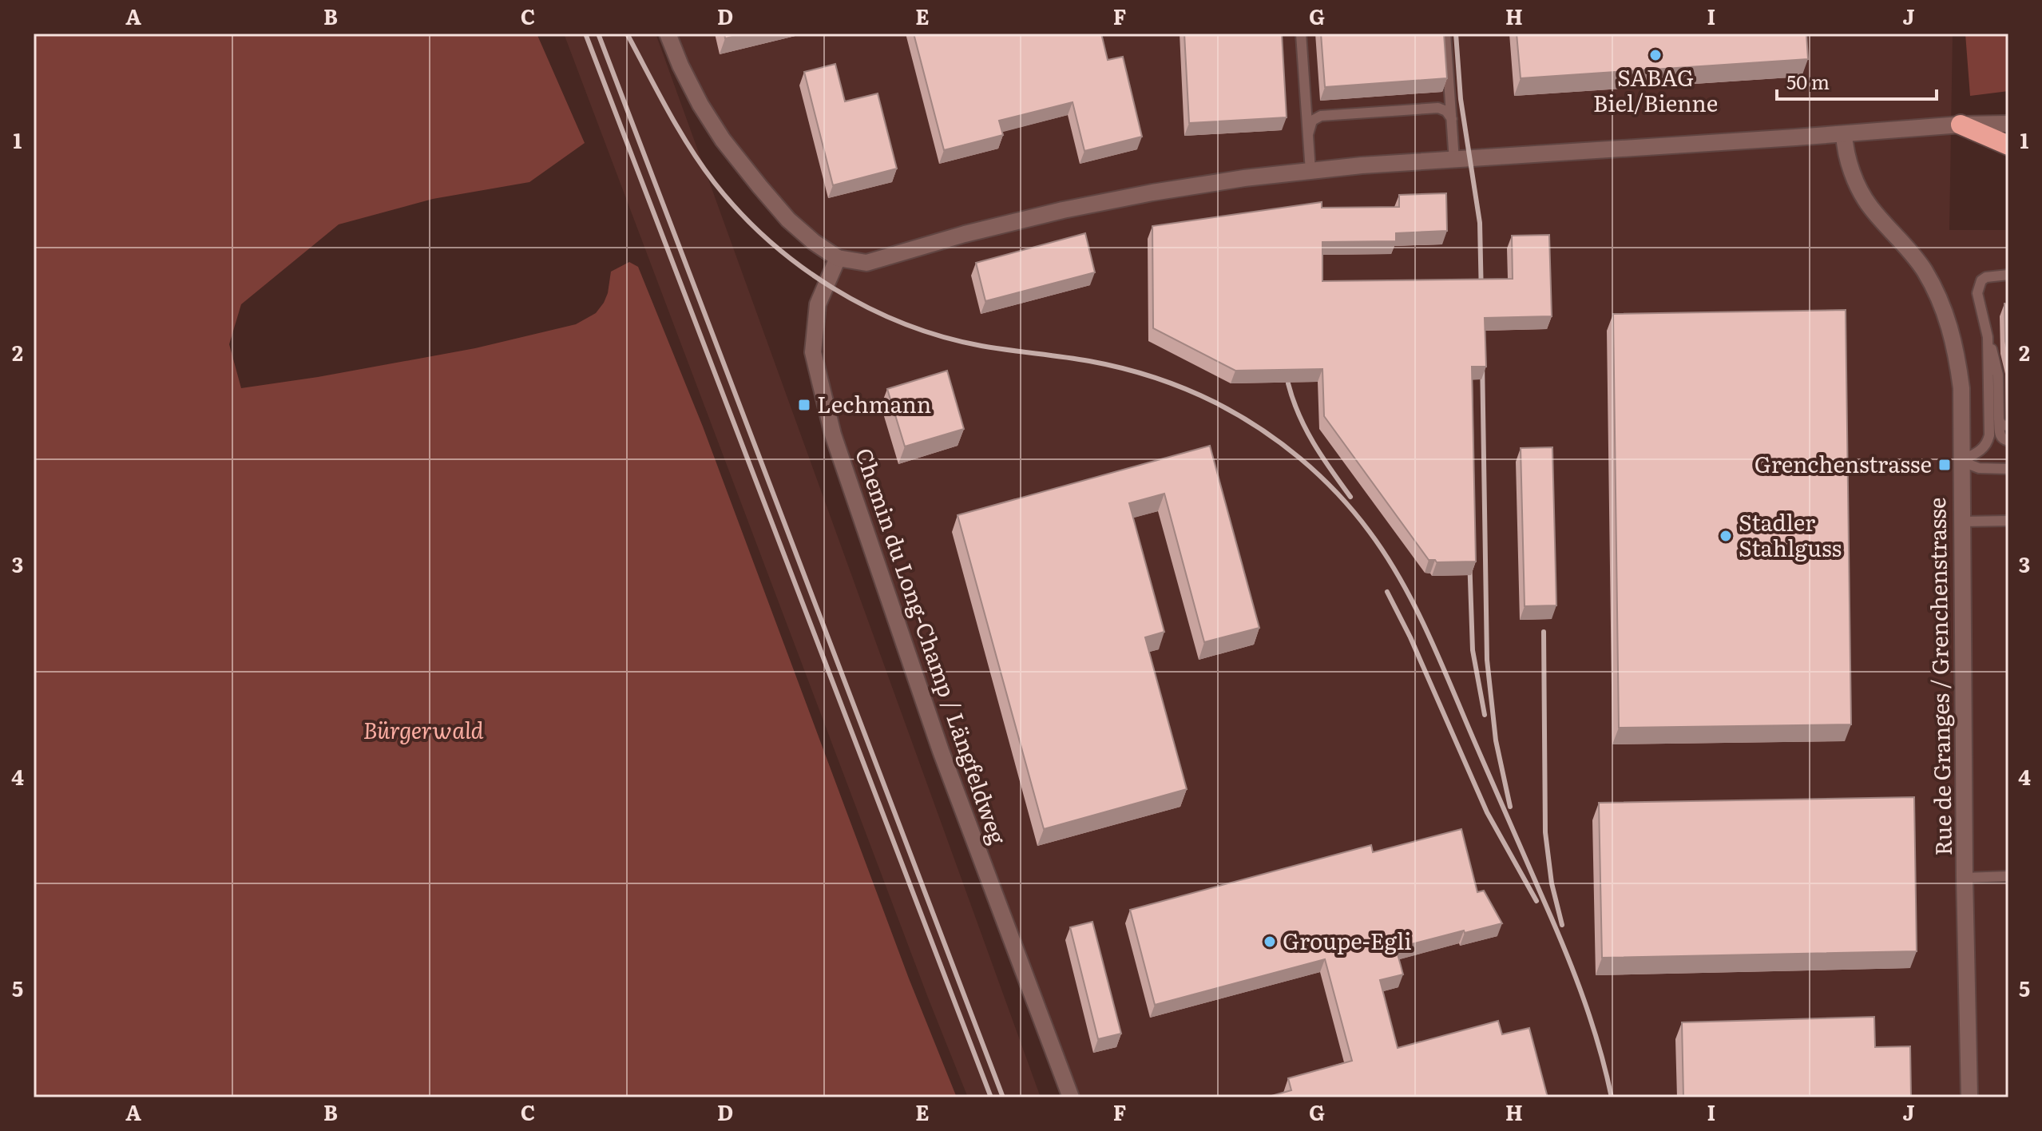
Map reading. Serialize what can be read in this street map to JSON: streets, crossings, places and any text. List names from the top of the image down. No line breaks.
{"streets":{"street":["Chemin du Long-Champ / Längfeldweg","Rue de Granges / Grenchenstrasse"]},"parks":["Bürgerwald"],"places":{"other":["SABAG Biel/Bienne","Stadler Stahlguss","Groupe-Egli"],"transit":["Lechmann","Grenchenstrasse"]},"scale_bar":"50 m","grid":{"columns":["A","B","C","D","E","F","G","H","I","J"],"rows":["1","2","3","4","5"]}}
